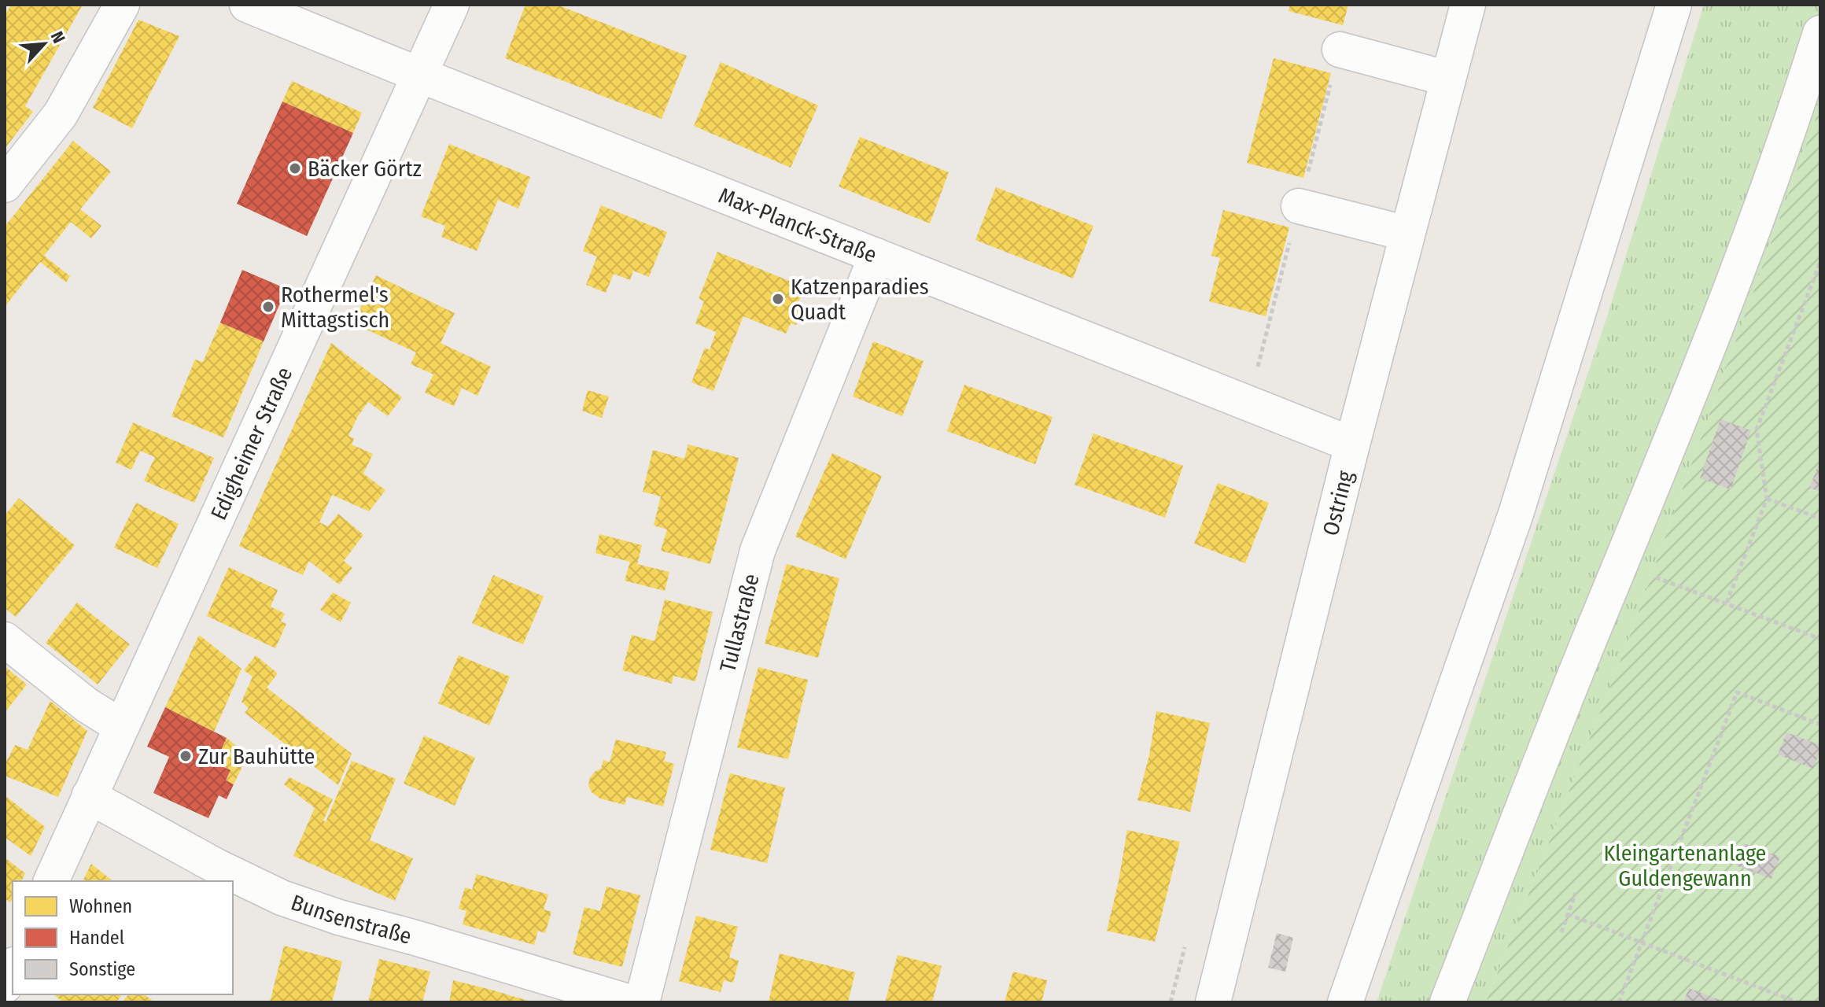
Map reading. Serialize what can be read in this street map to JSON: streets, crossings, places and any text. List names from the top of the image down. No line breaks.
{"streets":{"street":["Max-Planck-Straße","Edigheimer Straße","Ostring","Tullastraße","Bunsenstraße"]},"crossings":[["Max-Planck-Straße","Edigheimer Straße"],["Max-Planck-Straße","Ostring"],["Max-Planck-Straße","Tullastraße"],["Edigheimer Straße","Bunsenstraße"]],"parks":["Kleingartenanlage Guldengewann"],"places":["Bäcker Görtz","Katzenparadies Quadt","Rothermel's Mittagstisch","Zur Bauhütte"],"legend":["Wohnen","Handel","Sonstige"],"north":"top right"}
